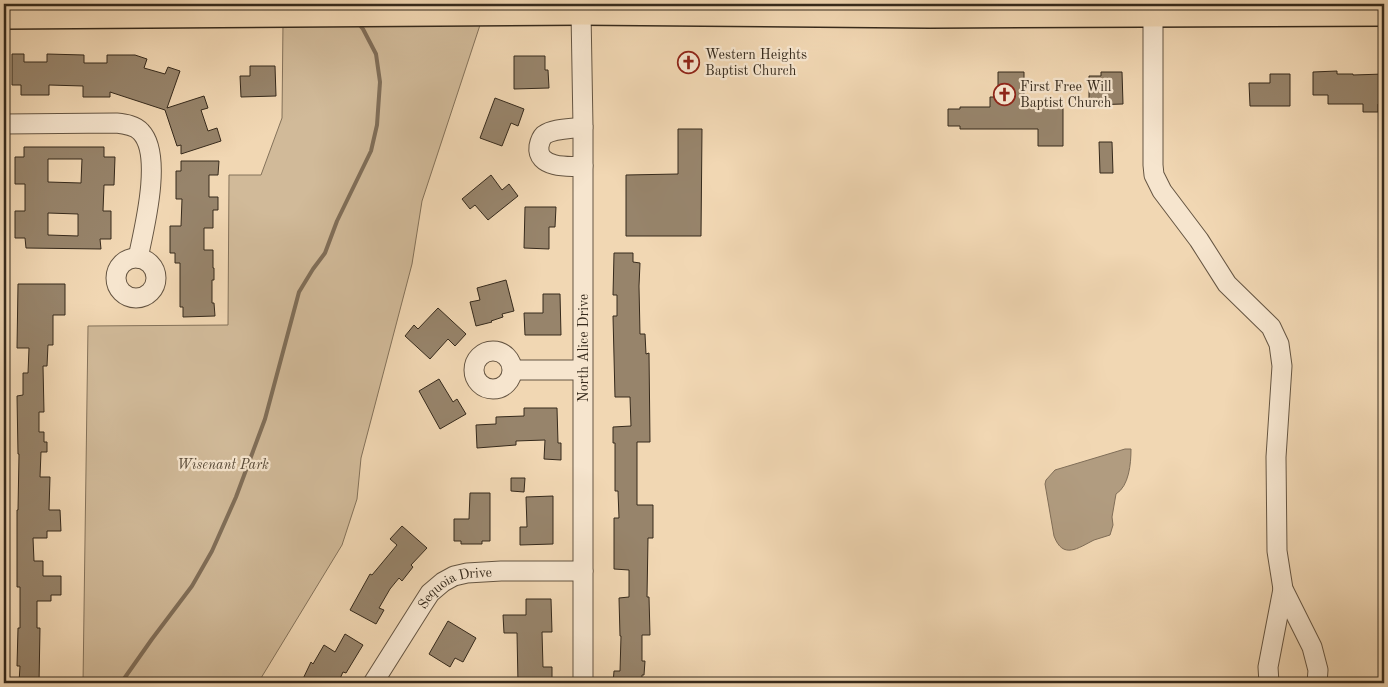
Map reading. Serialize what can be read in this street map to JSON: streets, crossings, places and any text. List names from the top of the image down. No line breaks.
{"streets":{"street":["North Alice Drive","Sequoia Drive"]},"crossings":[["North Alice Drive","Sequoia Drive"]],"parks":["Wisenant Park"],"places":{"church":["Western Heights Baptist Church","First Free Will Baptist Church"]}}
